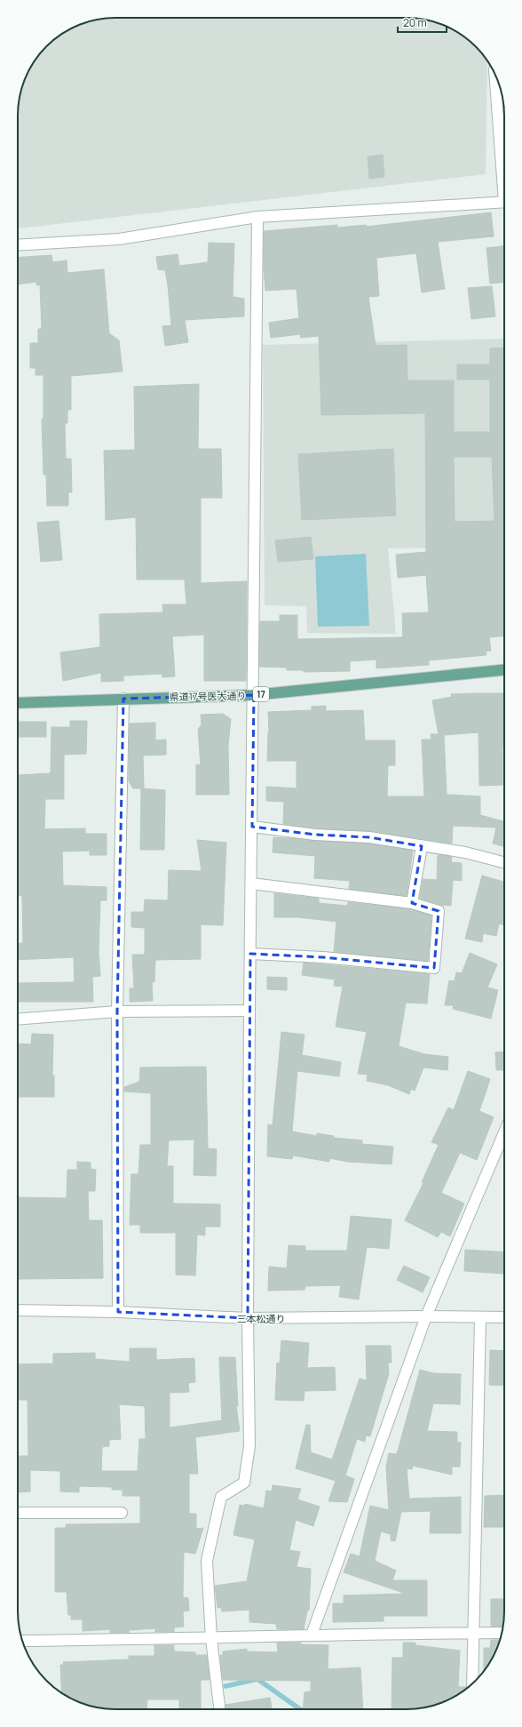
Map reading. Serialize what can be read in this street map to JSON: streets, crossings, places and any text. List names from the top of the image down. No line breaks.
{"streets":{"main road":["17","県道17号医大通り"],"street":["三本松通り"]},"scale_bar":"20 m"}
